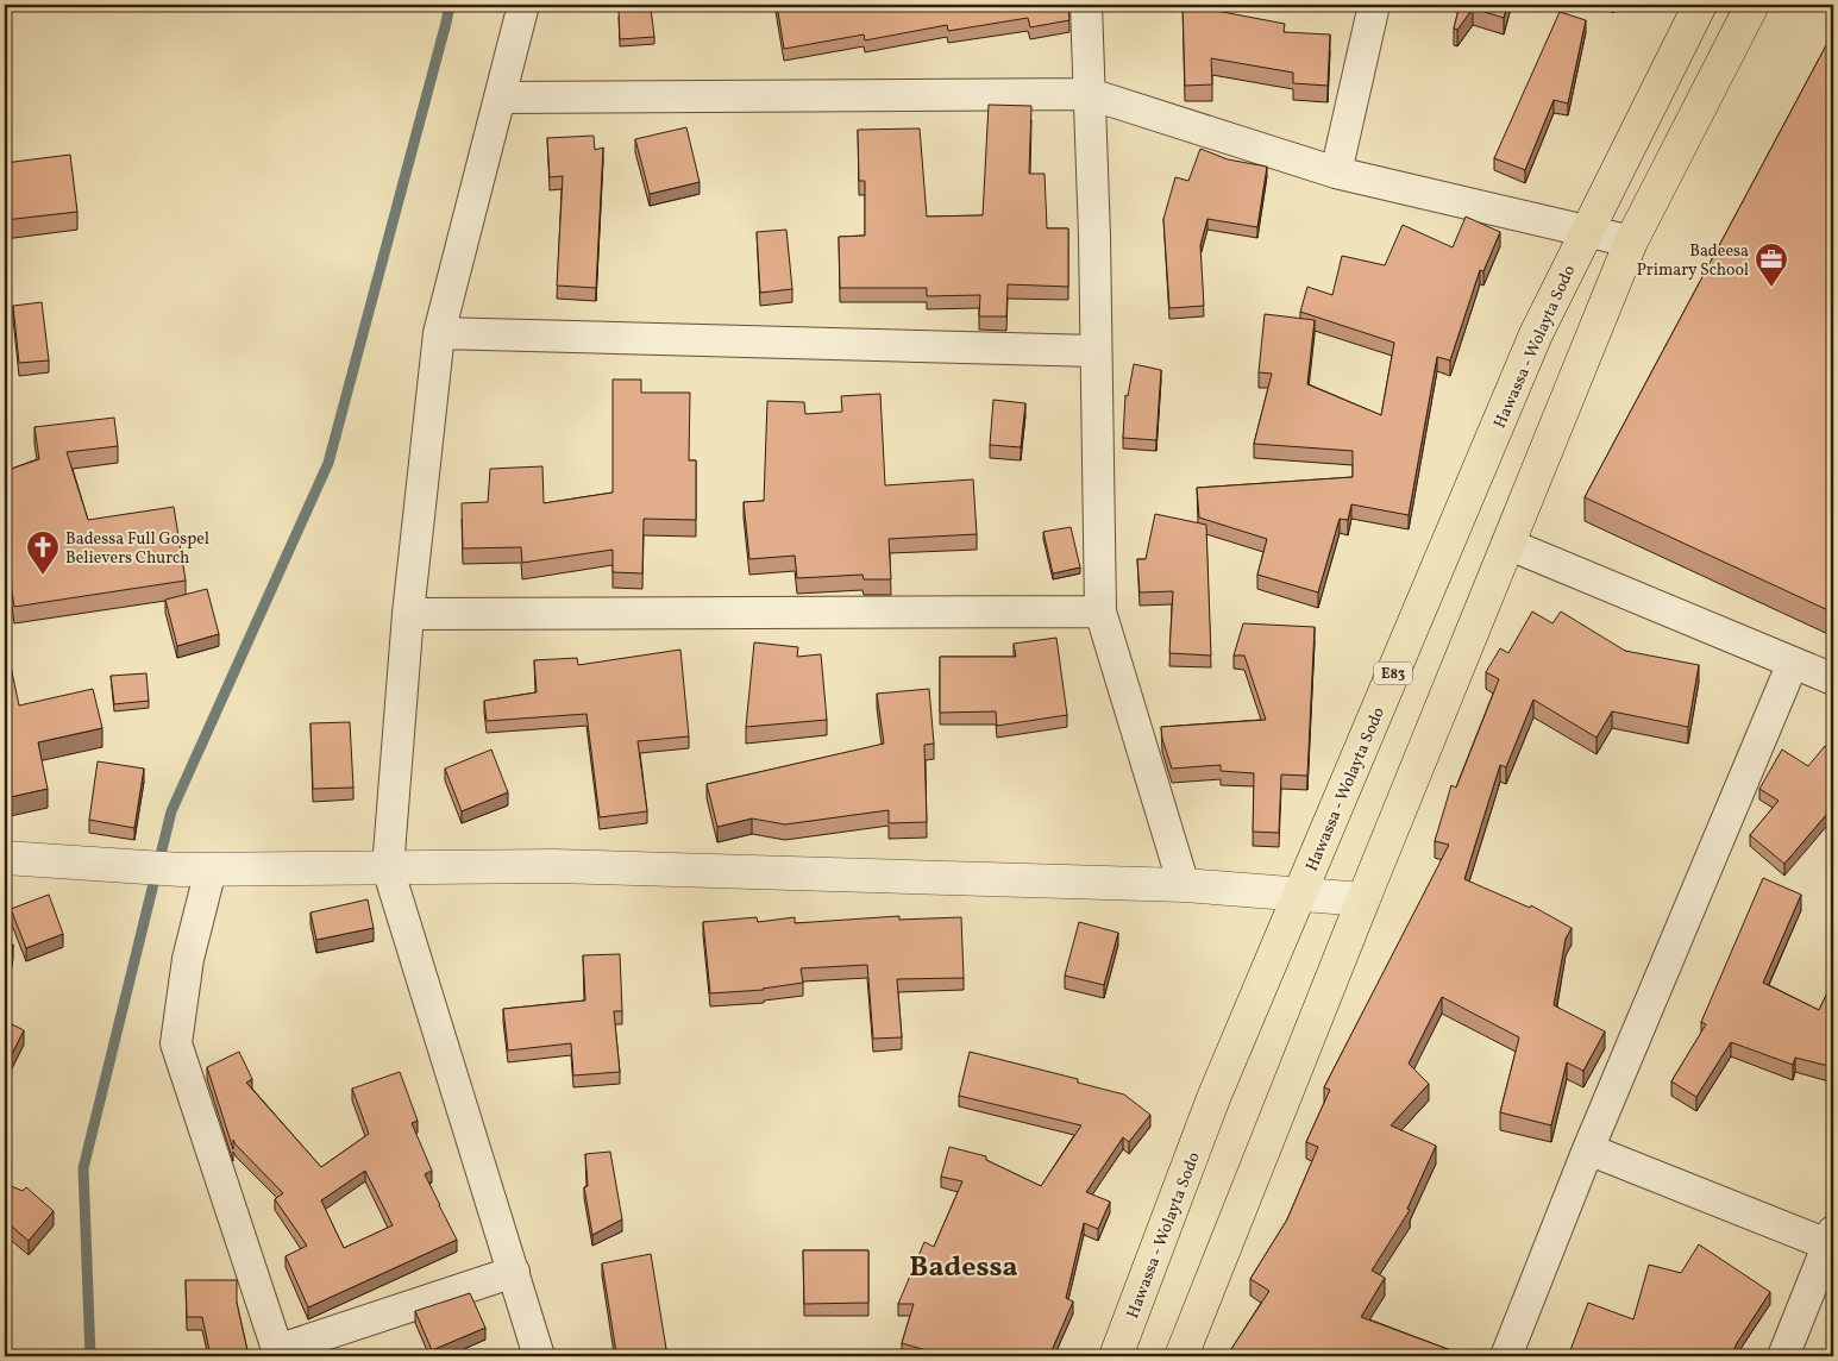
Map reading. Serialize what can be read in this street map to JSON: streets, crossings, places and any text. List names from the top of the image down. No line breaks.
{"streets":{"main road":["Hawassa - Wolayta Sodo","E83"]},"districts":["Badessa"],"places":{"office":["Badeesa Primary School"],"church":["Badessa Full Gospel Believers Church"]}}
